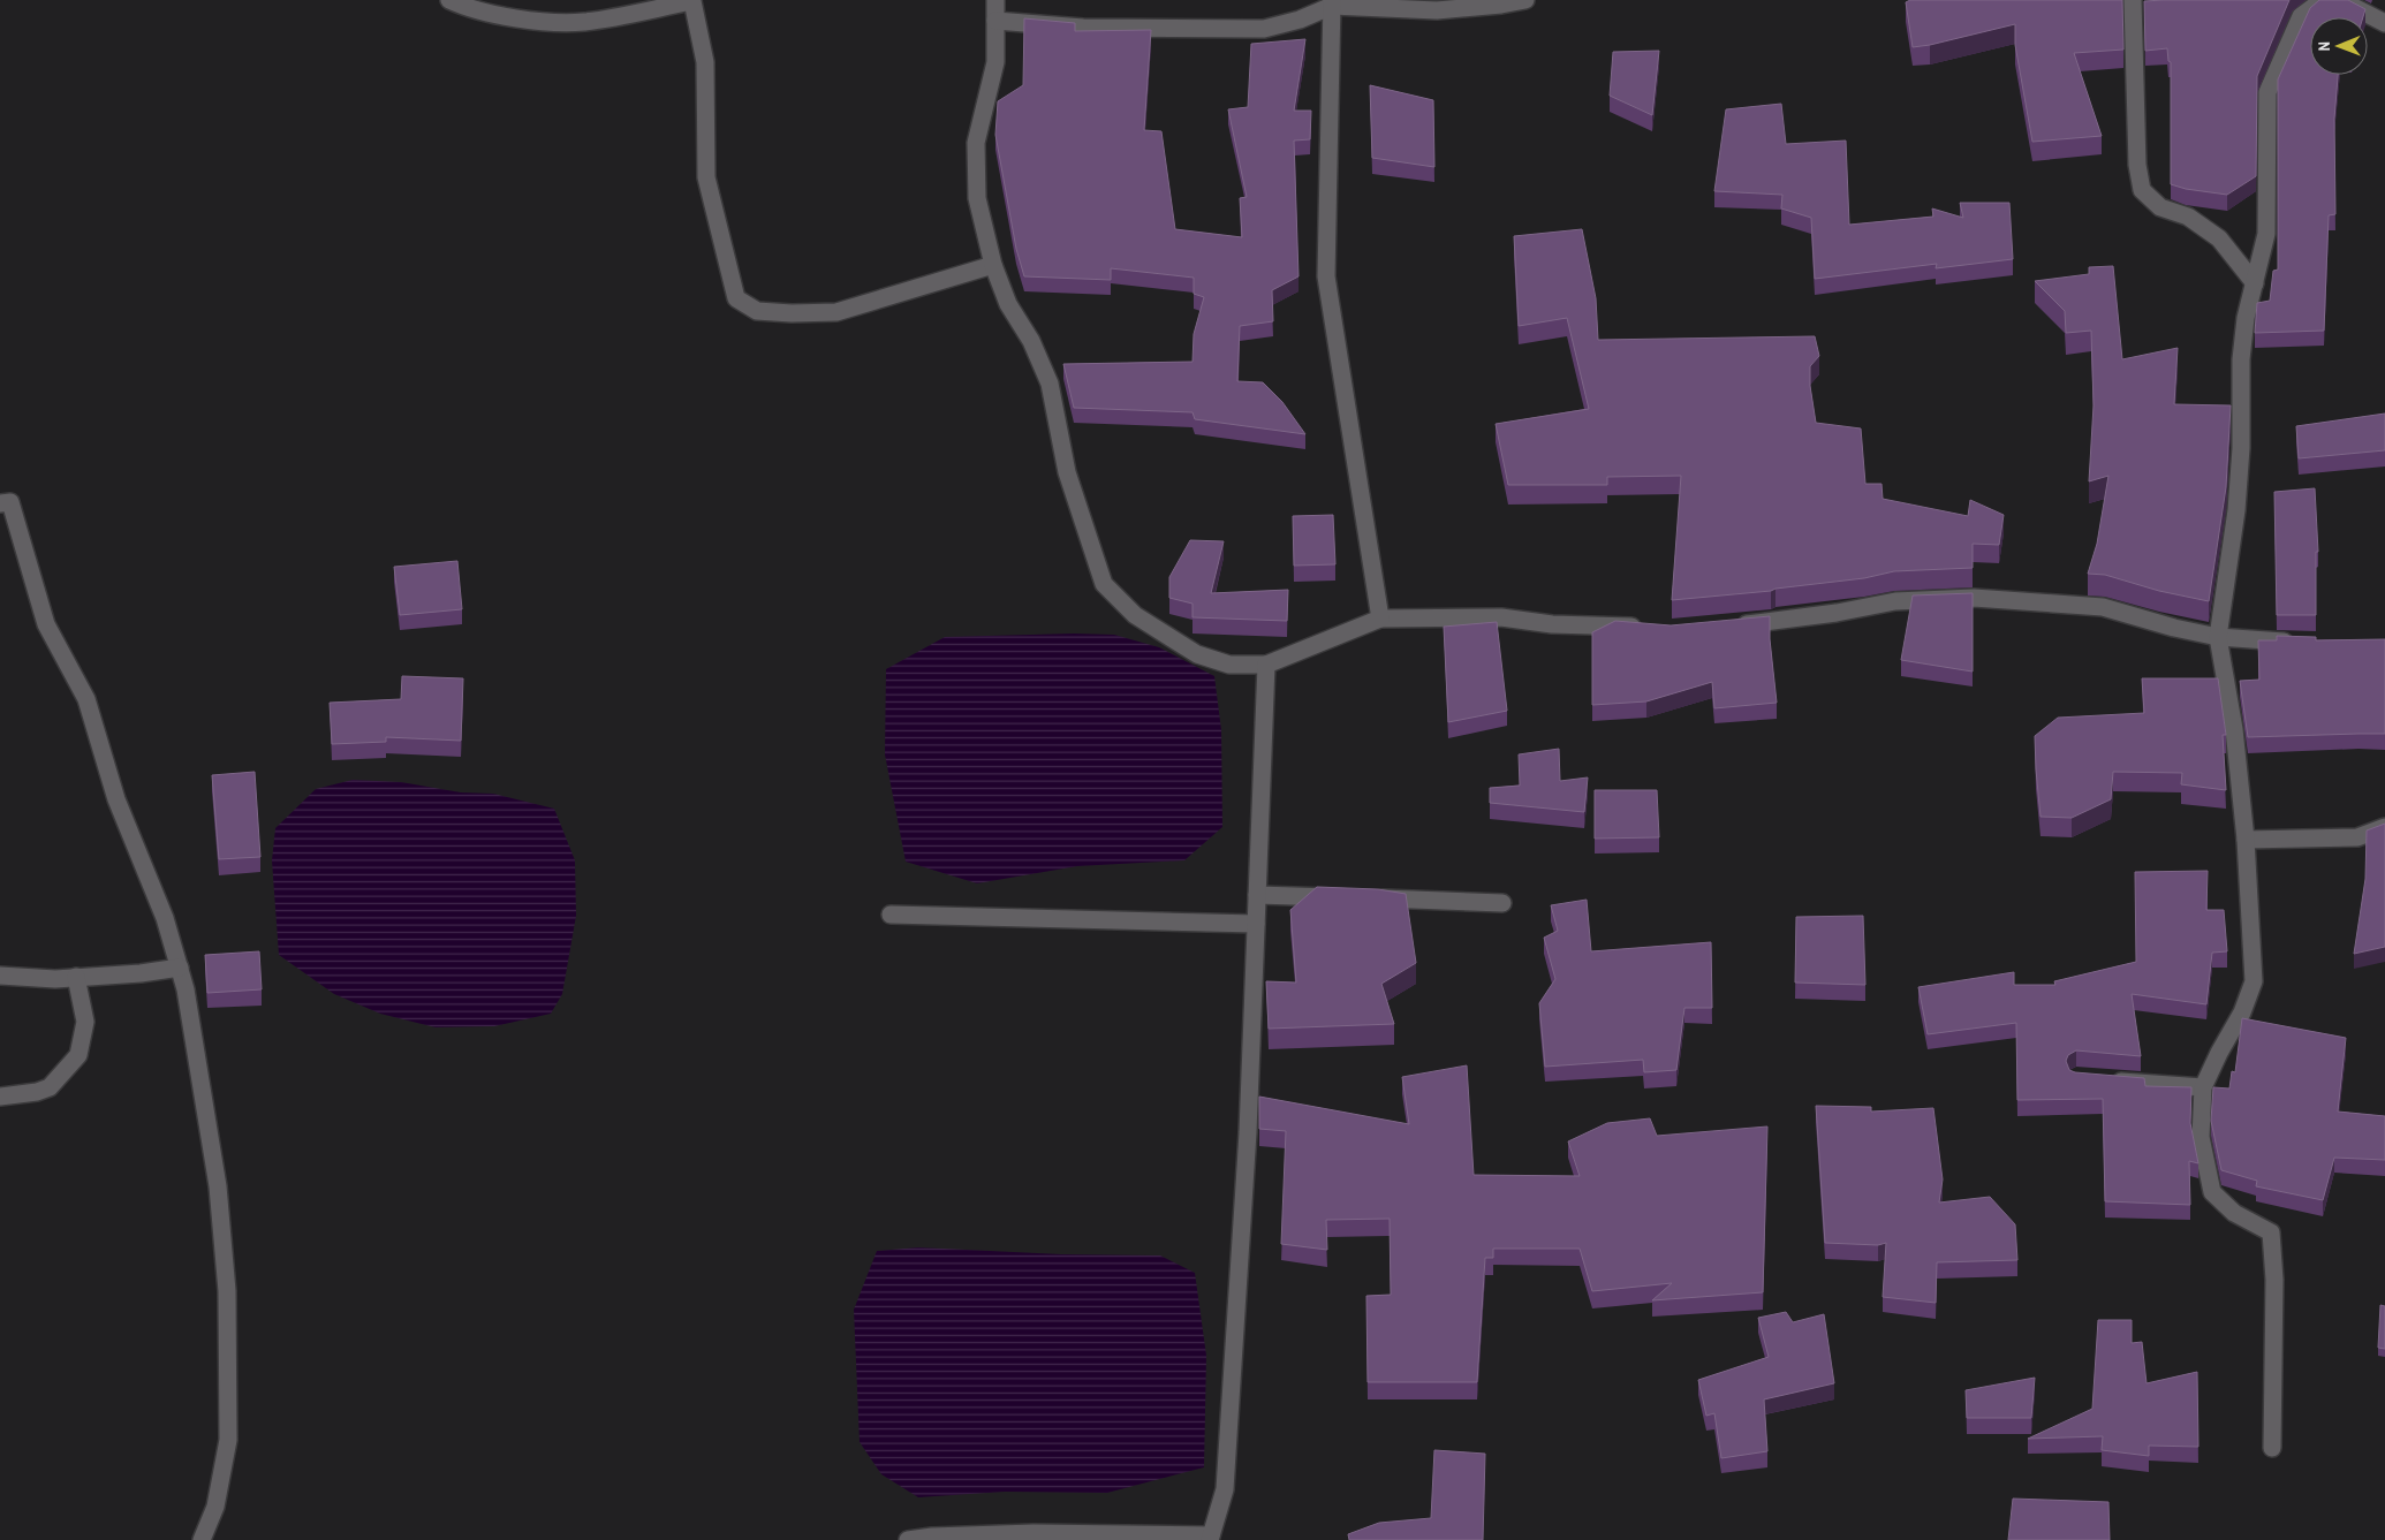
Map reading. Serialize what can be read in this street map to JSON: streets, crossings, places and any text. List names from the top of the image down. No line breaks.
{"north":"left"}
